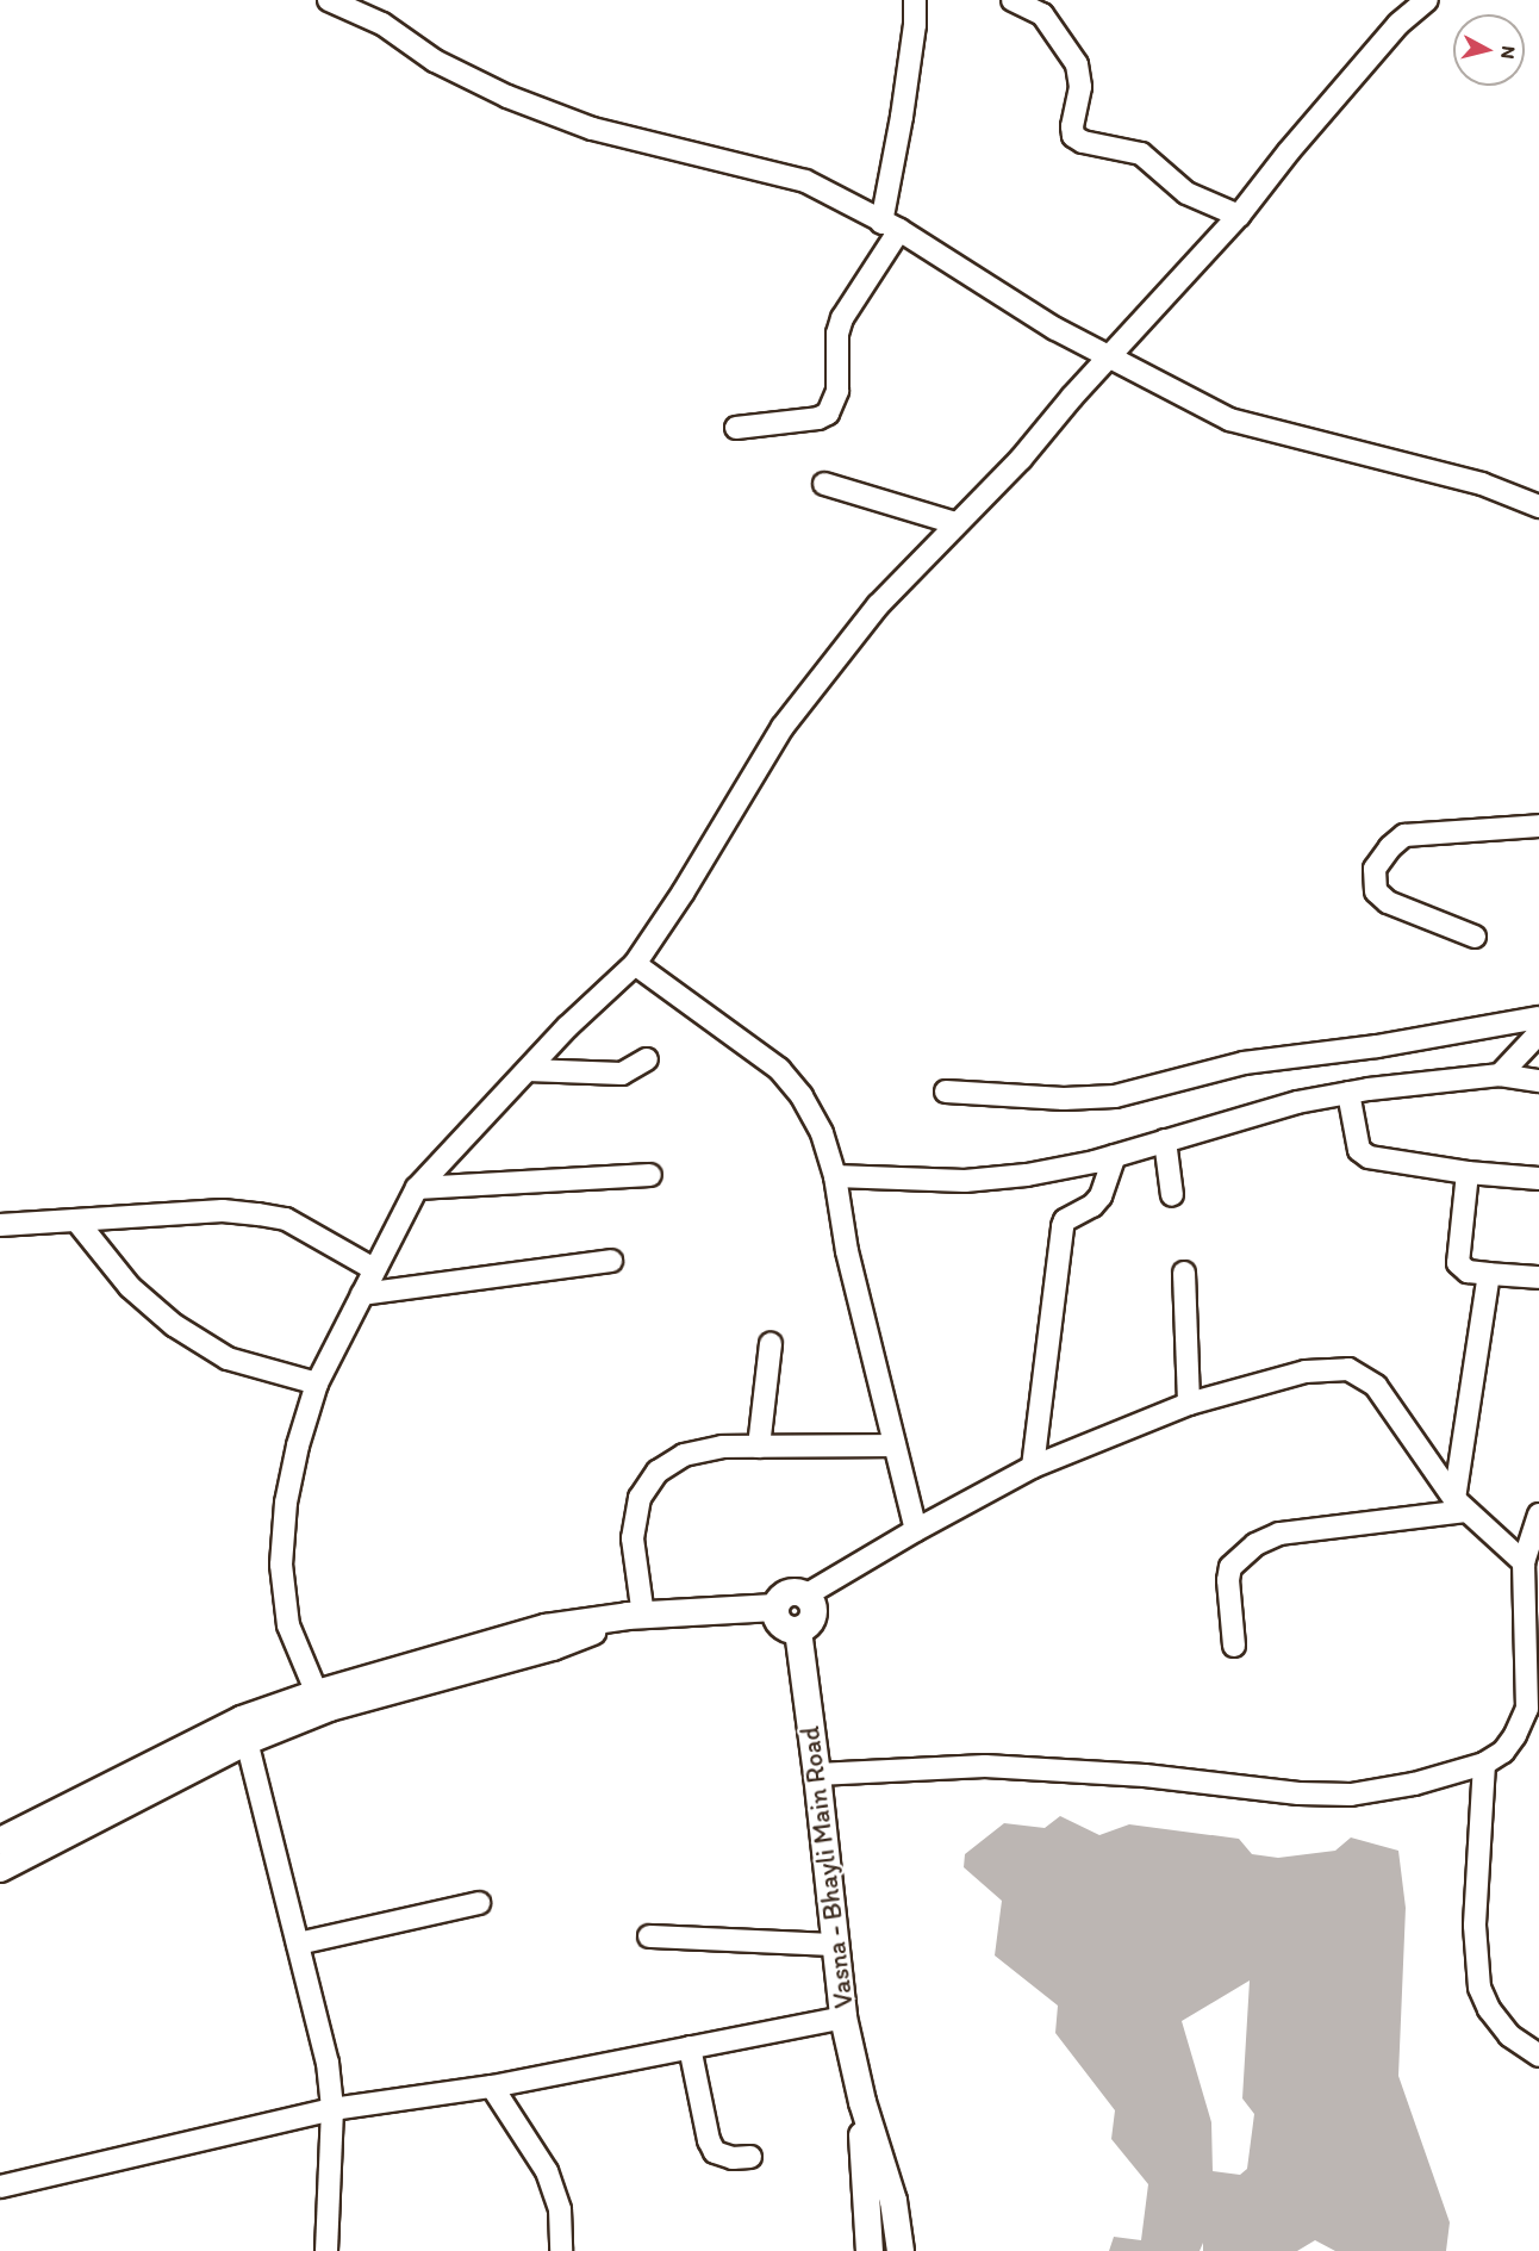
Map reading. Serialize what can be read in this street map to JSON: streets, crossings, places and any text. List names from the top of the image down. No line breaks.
{"streets":{"main road":["Vasna - Bhayli Main Road"]},"north":"right"}
